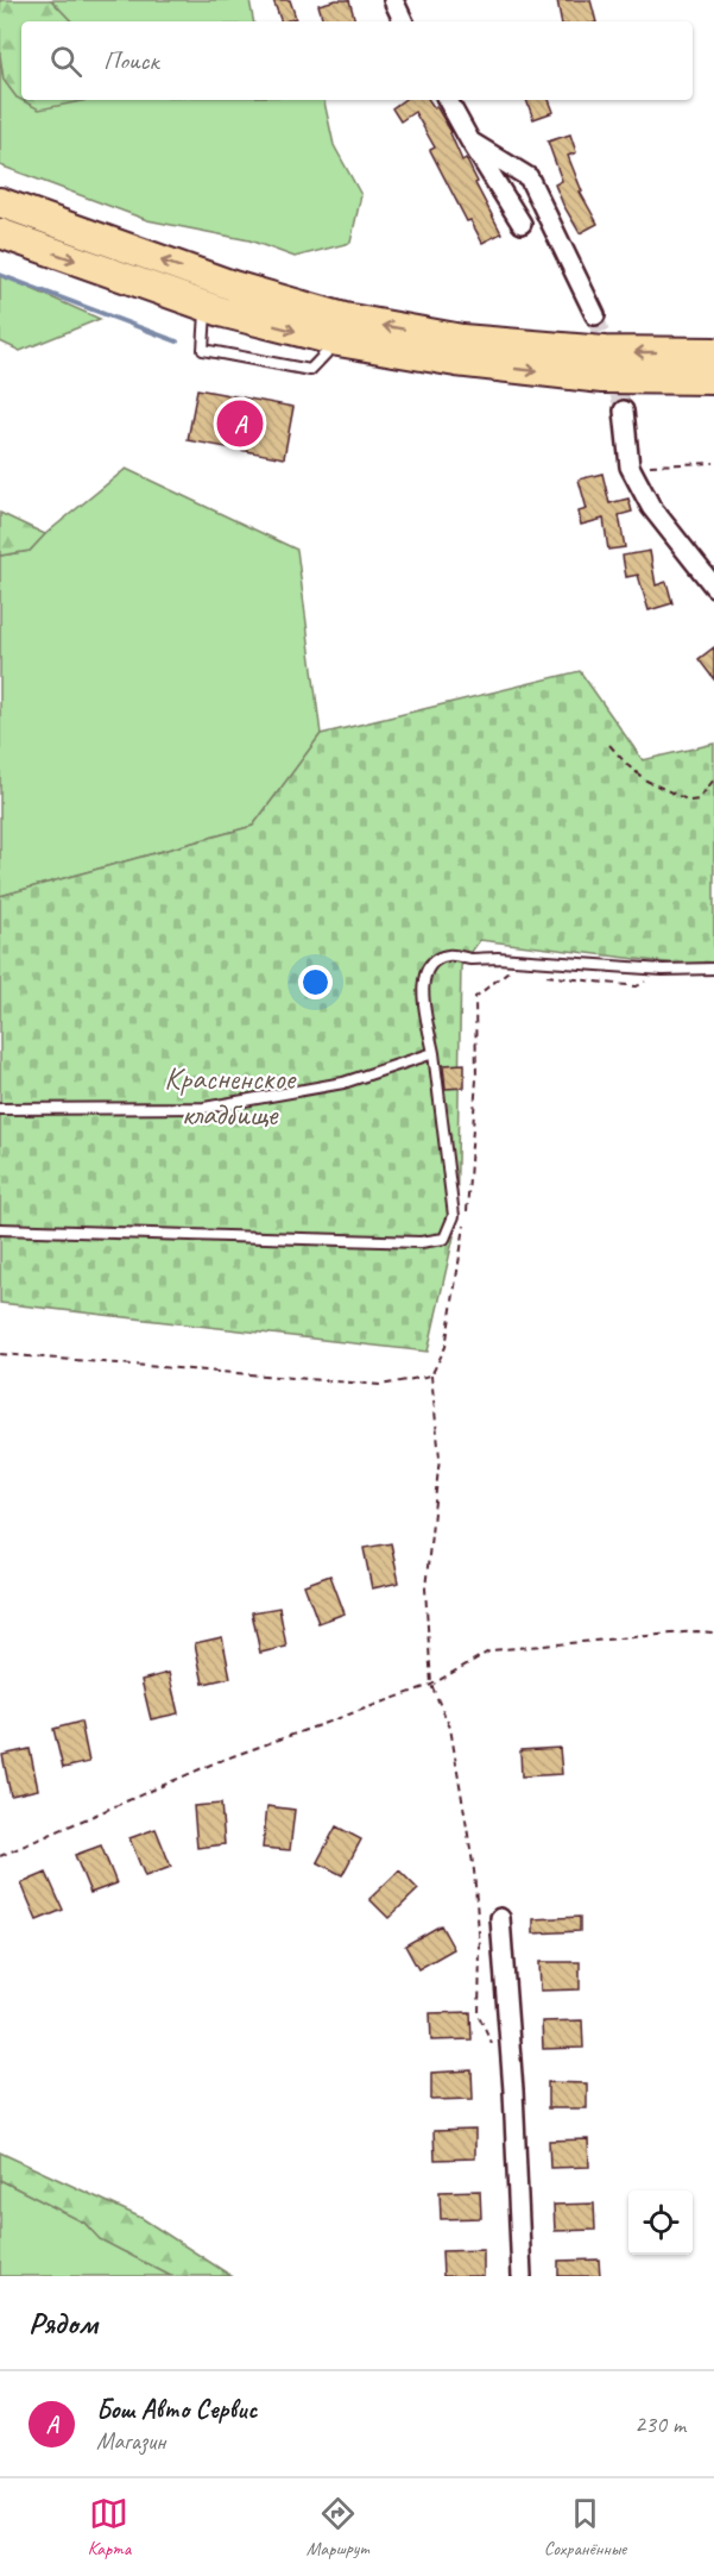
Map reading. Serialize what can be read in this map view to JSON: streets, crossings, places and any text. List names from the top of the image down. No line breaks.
{"parks":["Красненское кладбище"],"page":{"search":"Поиск","pins":"A","heading":"Рядом","list":[{"mark":"A","name":"Бош Авто Сервис","note":"Магазин","value":"230 m"}],"nav":["Карта","Маршрут","Сохранённые"]}}
